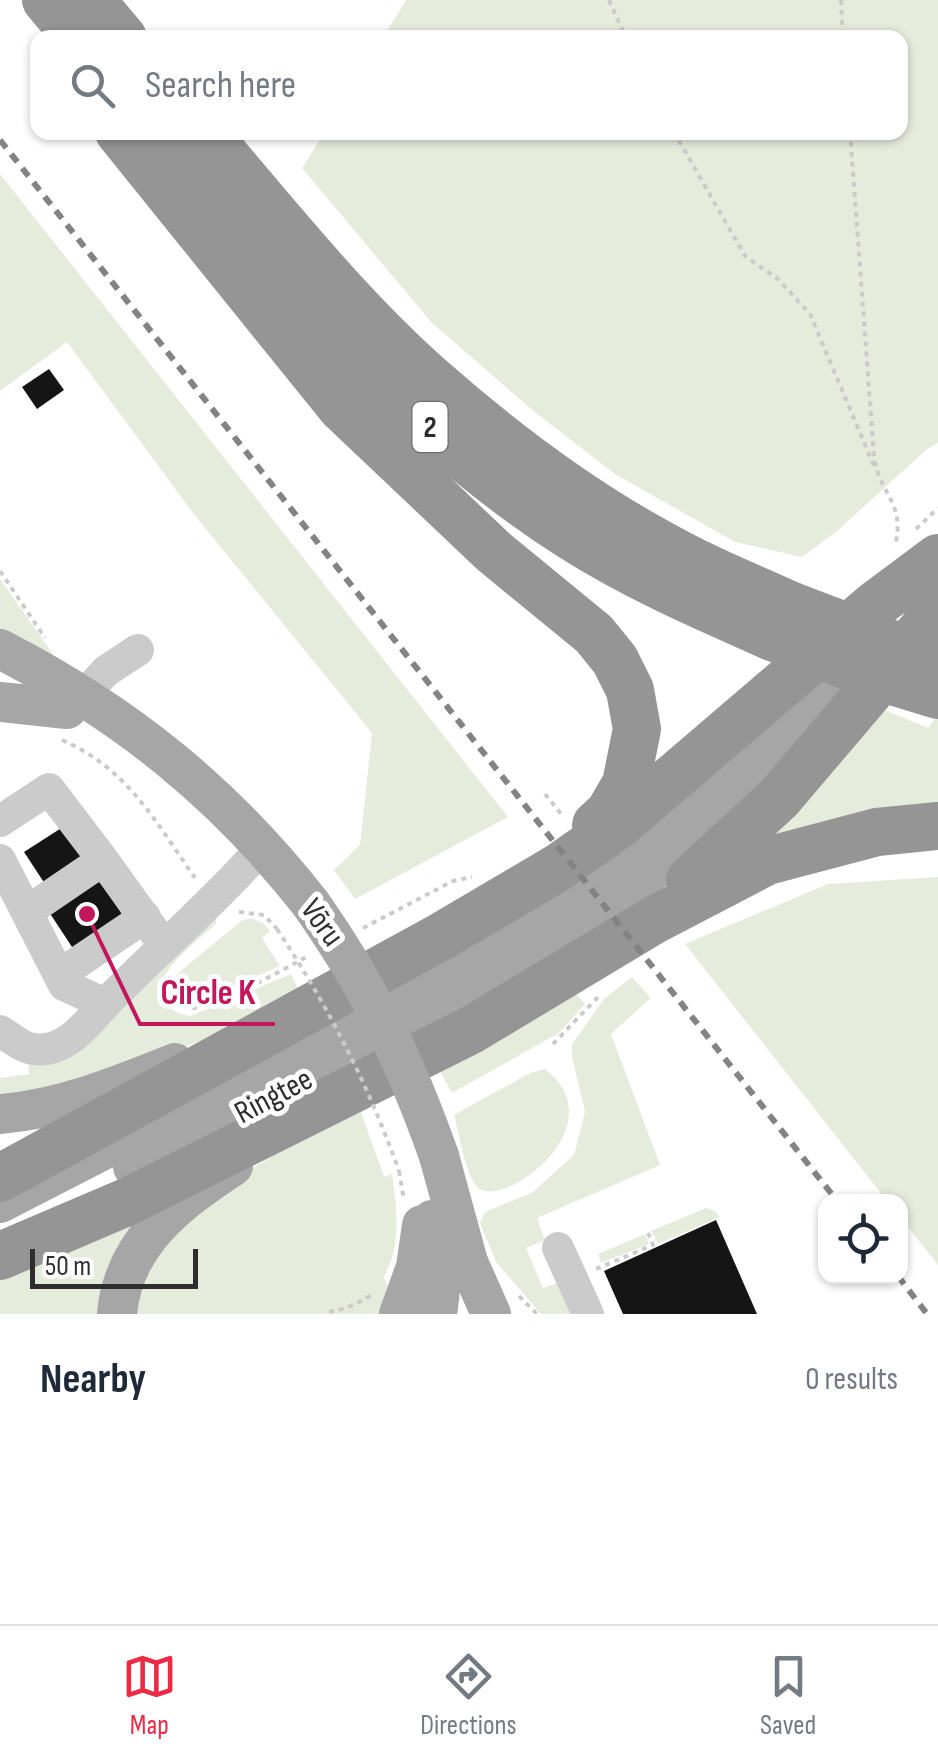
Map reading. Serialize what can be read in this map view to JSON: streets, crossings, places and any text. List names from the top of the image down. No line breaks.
{"streets":{"highway":["2"],"main road":["Võru","Ringtee"]},"places":["Circle K"],"scale_bar":"50 m","page":{"search":"Search here","scale":"50 m","heading":["Nearby","0 results"],"nav":["Map","Directions","Saved"]}}
